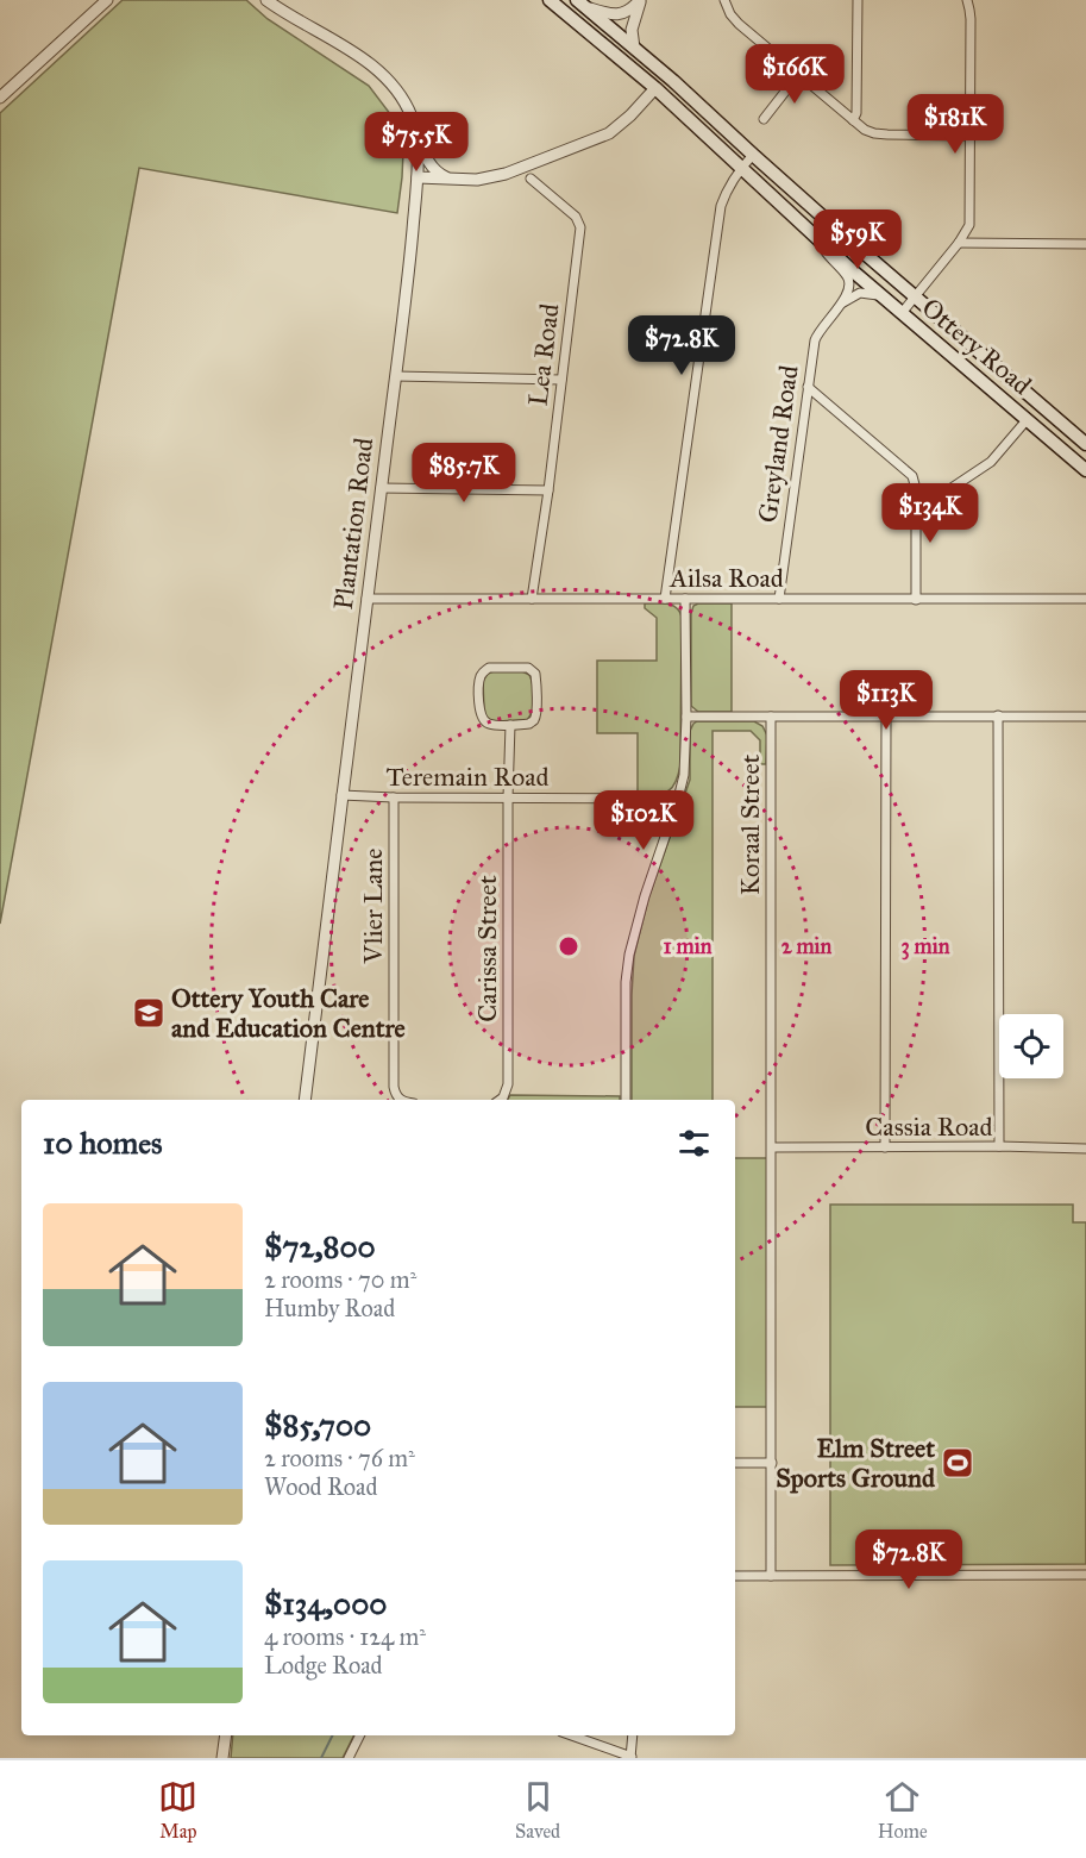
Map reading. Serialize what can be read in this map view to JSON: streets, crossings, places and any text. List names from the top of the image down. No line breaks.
{"streets":{"main road":["Ottery Road"],"street":["Lea Road","Greyland Road","Plantation Road","Ailsa Road","Teremain Road","Koraal Street","Vlier Lane","Carissa Street","Cassia Road"]},"crossings":[["Lea Road","Ailsa Road"],["Greyland Road","Ailsa Road"],["Plantation Road","Ailsa Road"],["Plantation Road","Teremain Road"],["Teremain Road","Vlier Lane"],["Teremain Road","Carissa Street"],["Koraal Street","Cassia Road"]],"places":{"school or university":["Ottery Youth Care and Education Centre"],"sports":["Elm Street Sports Ground"]},"page":{"price":["$166K","$181K","$75.5K","$59K","$72.8K","$85.7K","$134K","$113K","$102K","$72.8K"],"heading":"10 homes","list":[{"name":"$72,800","note":"2 rooms · 70 m² · Humby Road"},{"name":"$85,700","note":"2 rooms · 76 m² · Wood Road"},{"name":"$134,000","note":"4 rooms · 124 m² · Lodge Road"}],"tabs":["Map","Saved","Home"]},"rings":["1 min","2 min","3 min"]}
